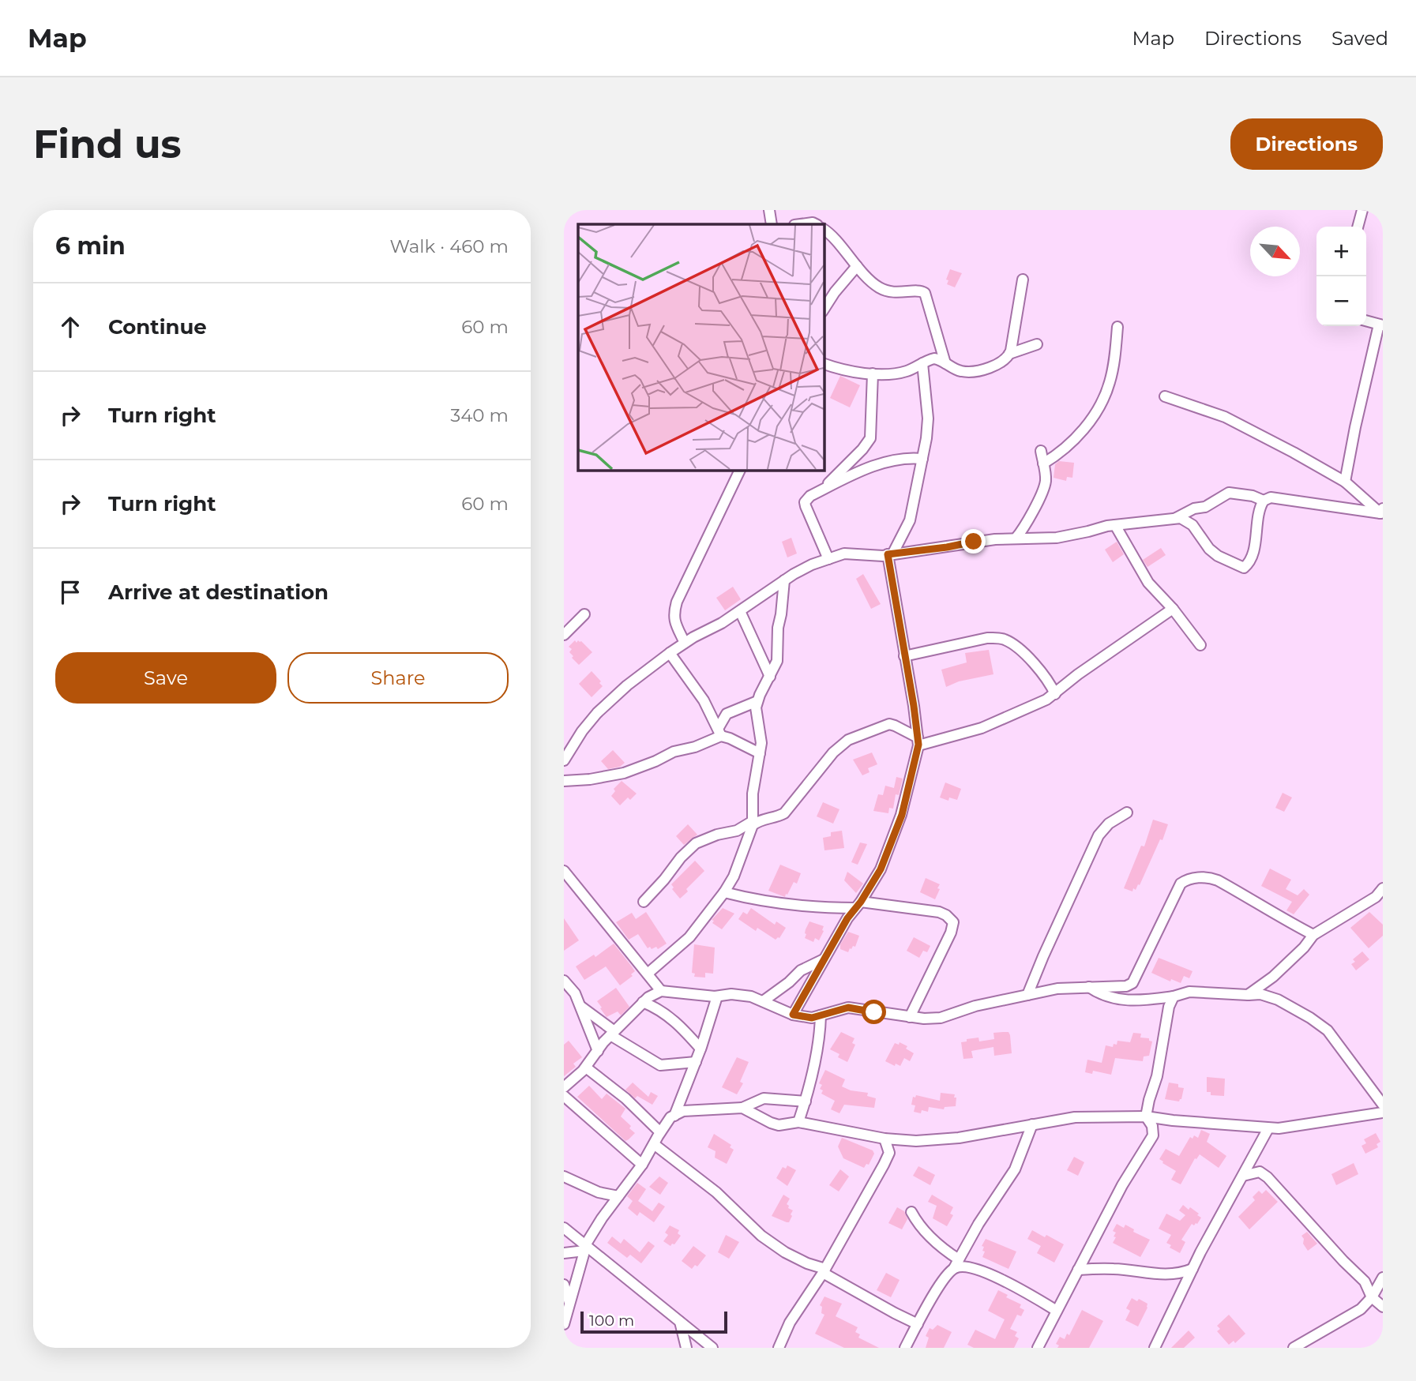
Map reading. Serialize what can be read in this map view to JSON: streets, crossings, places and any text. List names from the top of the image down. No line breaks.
{"scale_bar":"100 m","north":"bottom right","page":{"header":"Map","nav":["Map","Directions","Saved"],"buttons":["Directions",["Save","Share"]],"title":"Find us","heading":["6 min","Walk · 460 m"],"map_buttons":["+","−"],"list":[["Continue","60 m"],["Turn right","340 m"],["Turn right","60 m"],"Arrive at destination"],"scale":"100 m"}}
